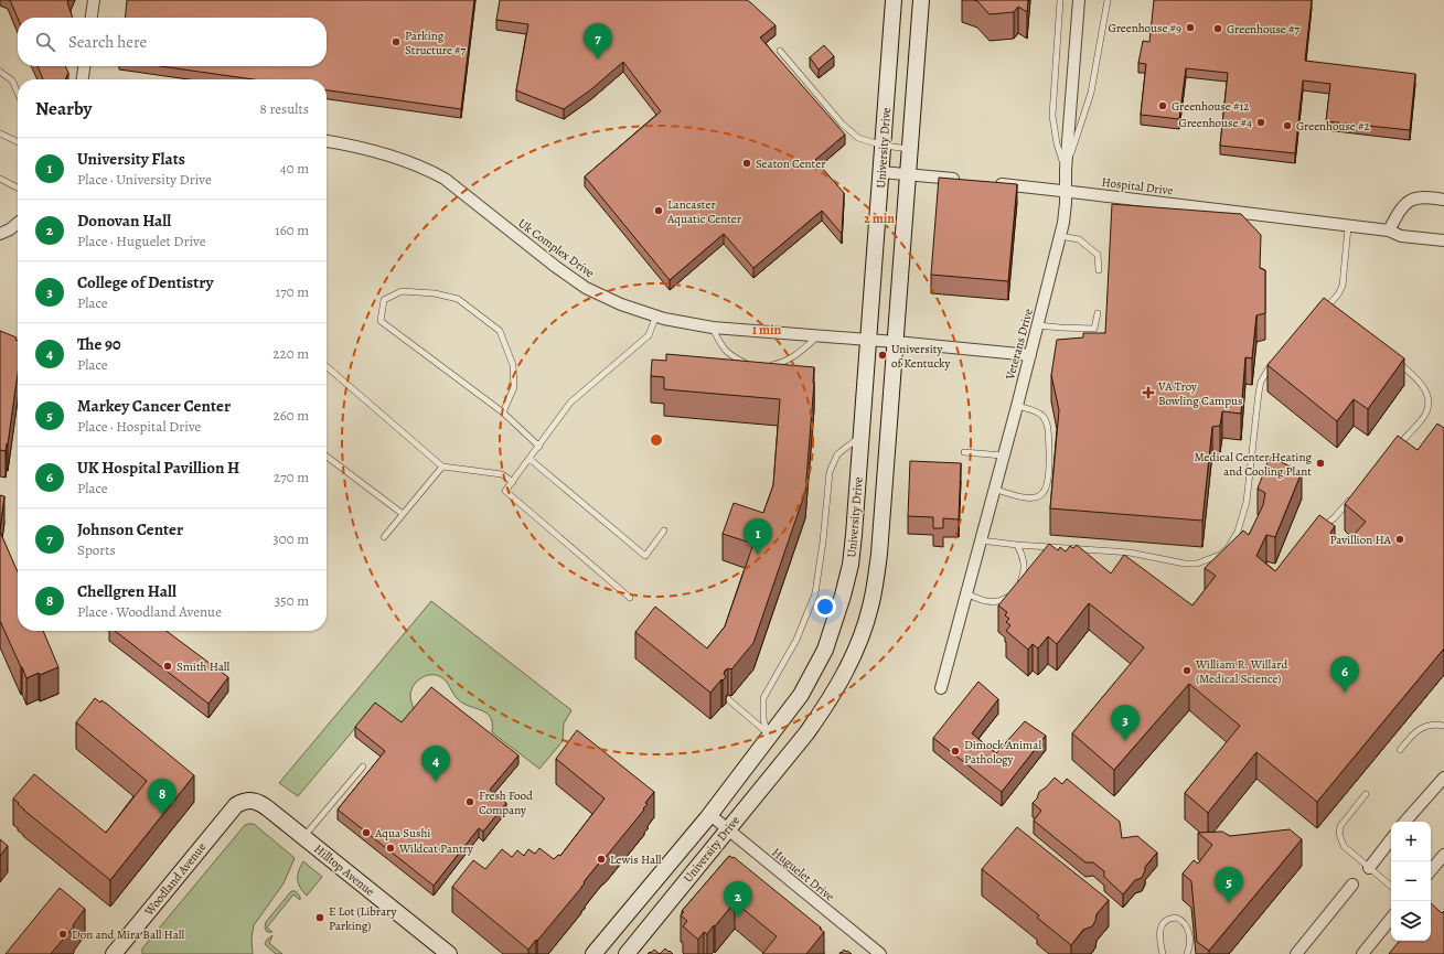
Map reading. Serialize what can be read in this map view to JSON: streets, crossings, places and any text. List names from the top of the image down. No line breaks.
{"streets":{"street":["University Drive","Hospital Drive","Uk Complex Drive","Veterans Drive","Hilltop Avenue","Huguelet Drive","Woodland Avenue"]},"crossings":[["University Drive","Uk Complex Drive"],["University Drive","Huguelet Drive"],["Hospital Drive","Veterans Drive"],["Uk Complex Drive","Veterans Drive"],["Hilltop Avenue","Woodland Avenue"]],"places":{"other":["Greenhouse #9","Greenhouse #7","Parking Structure #7","Greenhouse #12","Greenhouse #4","Greenhouse #2","Seaton Center","Lancaster Aquatic Center","University of Kentucky","Medical Center Heating and Cooling Plant","Pavillion HA","Smith Hall","William R. Willard (Medical Science)","Dimock Animal Pathology","Fresh Food Company","Aqua Sushi","Wildcat Pantry","Lewis Hall","E Lot (Library Parking)","Don and Mira Ball Hall"],"health":["VA Troy Bowling Campus"]},"page":{"search":"Search here","pins":["7","1","6","3","4","8","5","2"],"heading":["Nearby","8 results"],"list":[{"mark":"1","name":"University Flats","note":"Place · University Drive","value":"40 m"},{"mark":"2","name":"Donovan Hall","note":"Place · Huguelet Drive","value":"160 m"},{"mark":"3","name":"College of Dentistry","note":"Place","value":"170 m"},{"mark":"4","name":"The 90","note":"Place","value":"220 m"},{"mark":"5","name":"Markey Cancer Center","note":"Place · Hospital Drive","value":"260 m"},{"mark":"6","name":"UK Hospital Pavillion H","note":"Place","value":"270 m"},{"mark":"7","name":"Johnson Center","note":"Sports","value":"300 m"},{"mark":"8","name":"Chellgren Hall","note":"Place · Woodland Avenue","value":"350 m"}],"map_buttons":["+","−"]},"rings":["2 min","1 min"]}
